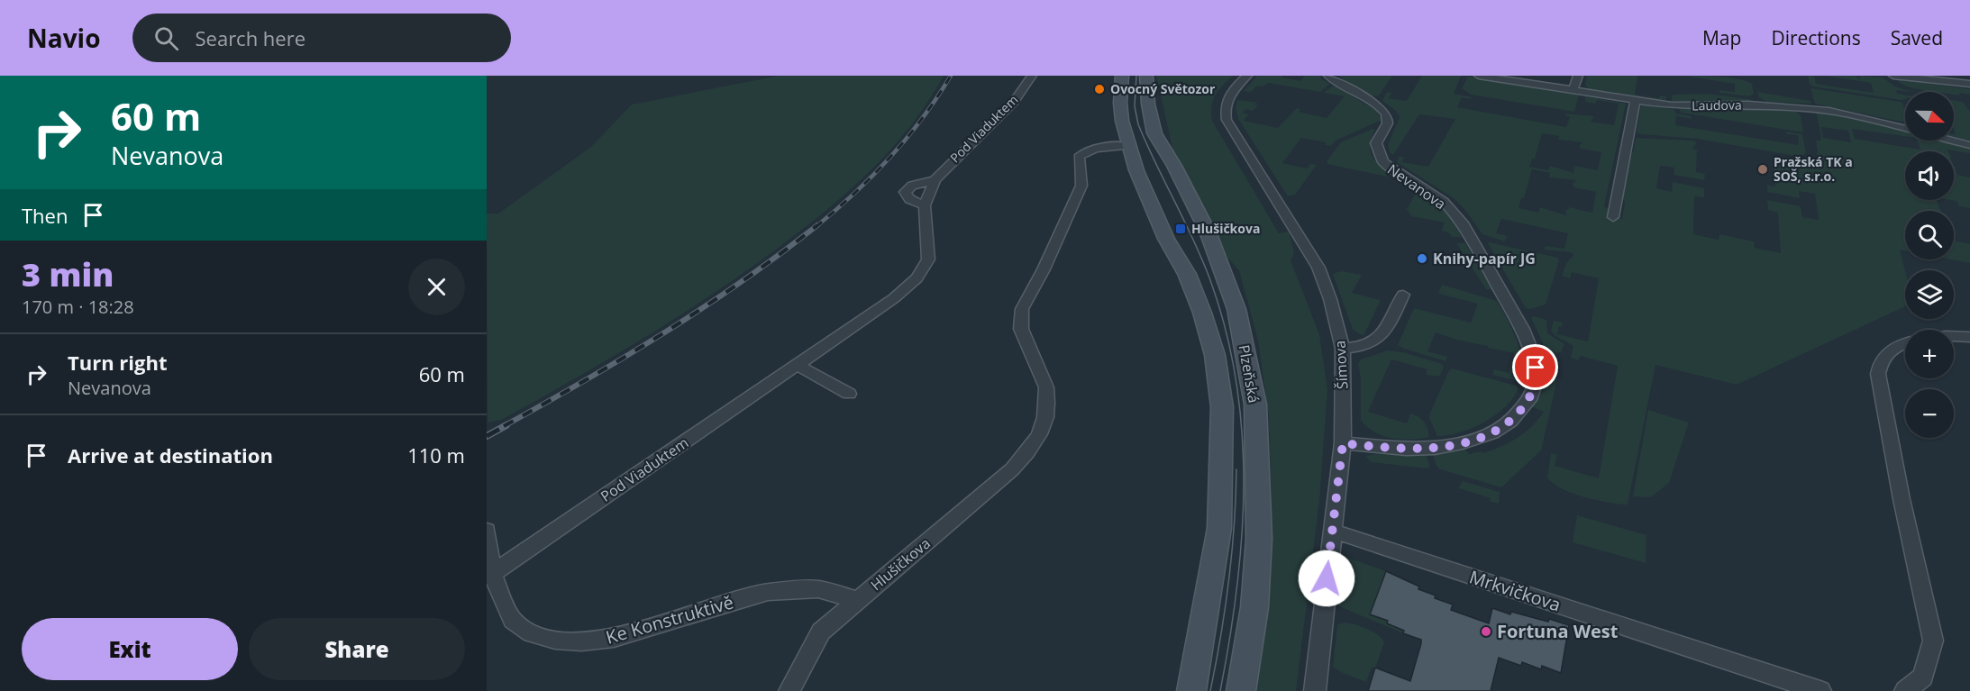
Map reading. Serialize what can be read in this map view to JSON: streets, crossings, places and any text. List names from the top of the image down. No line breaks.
{"streets":{"main road":["Plzeňská"],"street":["Laudova","Pod Viaduktem","Nevanova","Šímova","Hlušičkova","Mrkvičkova","Ke Konstruktivě"]},"crossings":[["Pod Viaduktem","Ke Konstruktivě"],["Nevanova","Šímova"],["Šímova","Mrkvičkova"],["Plzeňská","Hlušičkova"],["Hlušičkova","Ke Konstruktivě"]],"places":{"other":["Ovocný Světozor","Pražská TK a SOŠ, s.r.o.","Knihy-papír JG","Fortuna West"],"transit":["Hlušičkova"]},"north":"right","page":{"header":"Navio","search":"Search here","nav":["Map","Directions","Saved"],"turn":["60 m","Nevanova"],"map_buttons":["+","−"],"then":"Then","heading":["3 min","170 m · 18:28"],"list":[{"name":"Turn right","note":"Nevanova","value":"60 m"},{"name":"Arrive at destination","value":"110 m"}],"buttons":["Exit","Share"]}}
